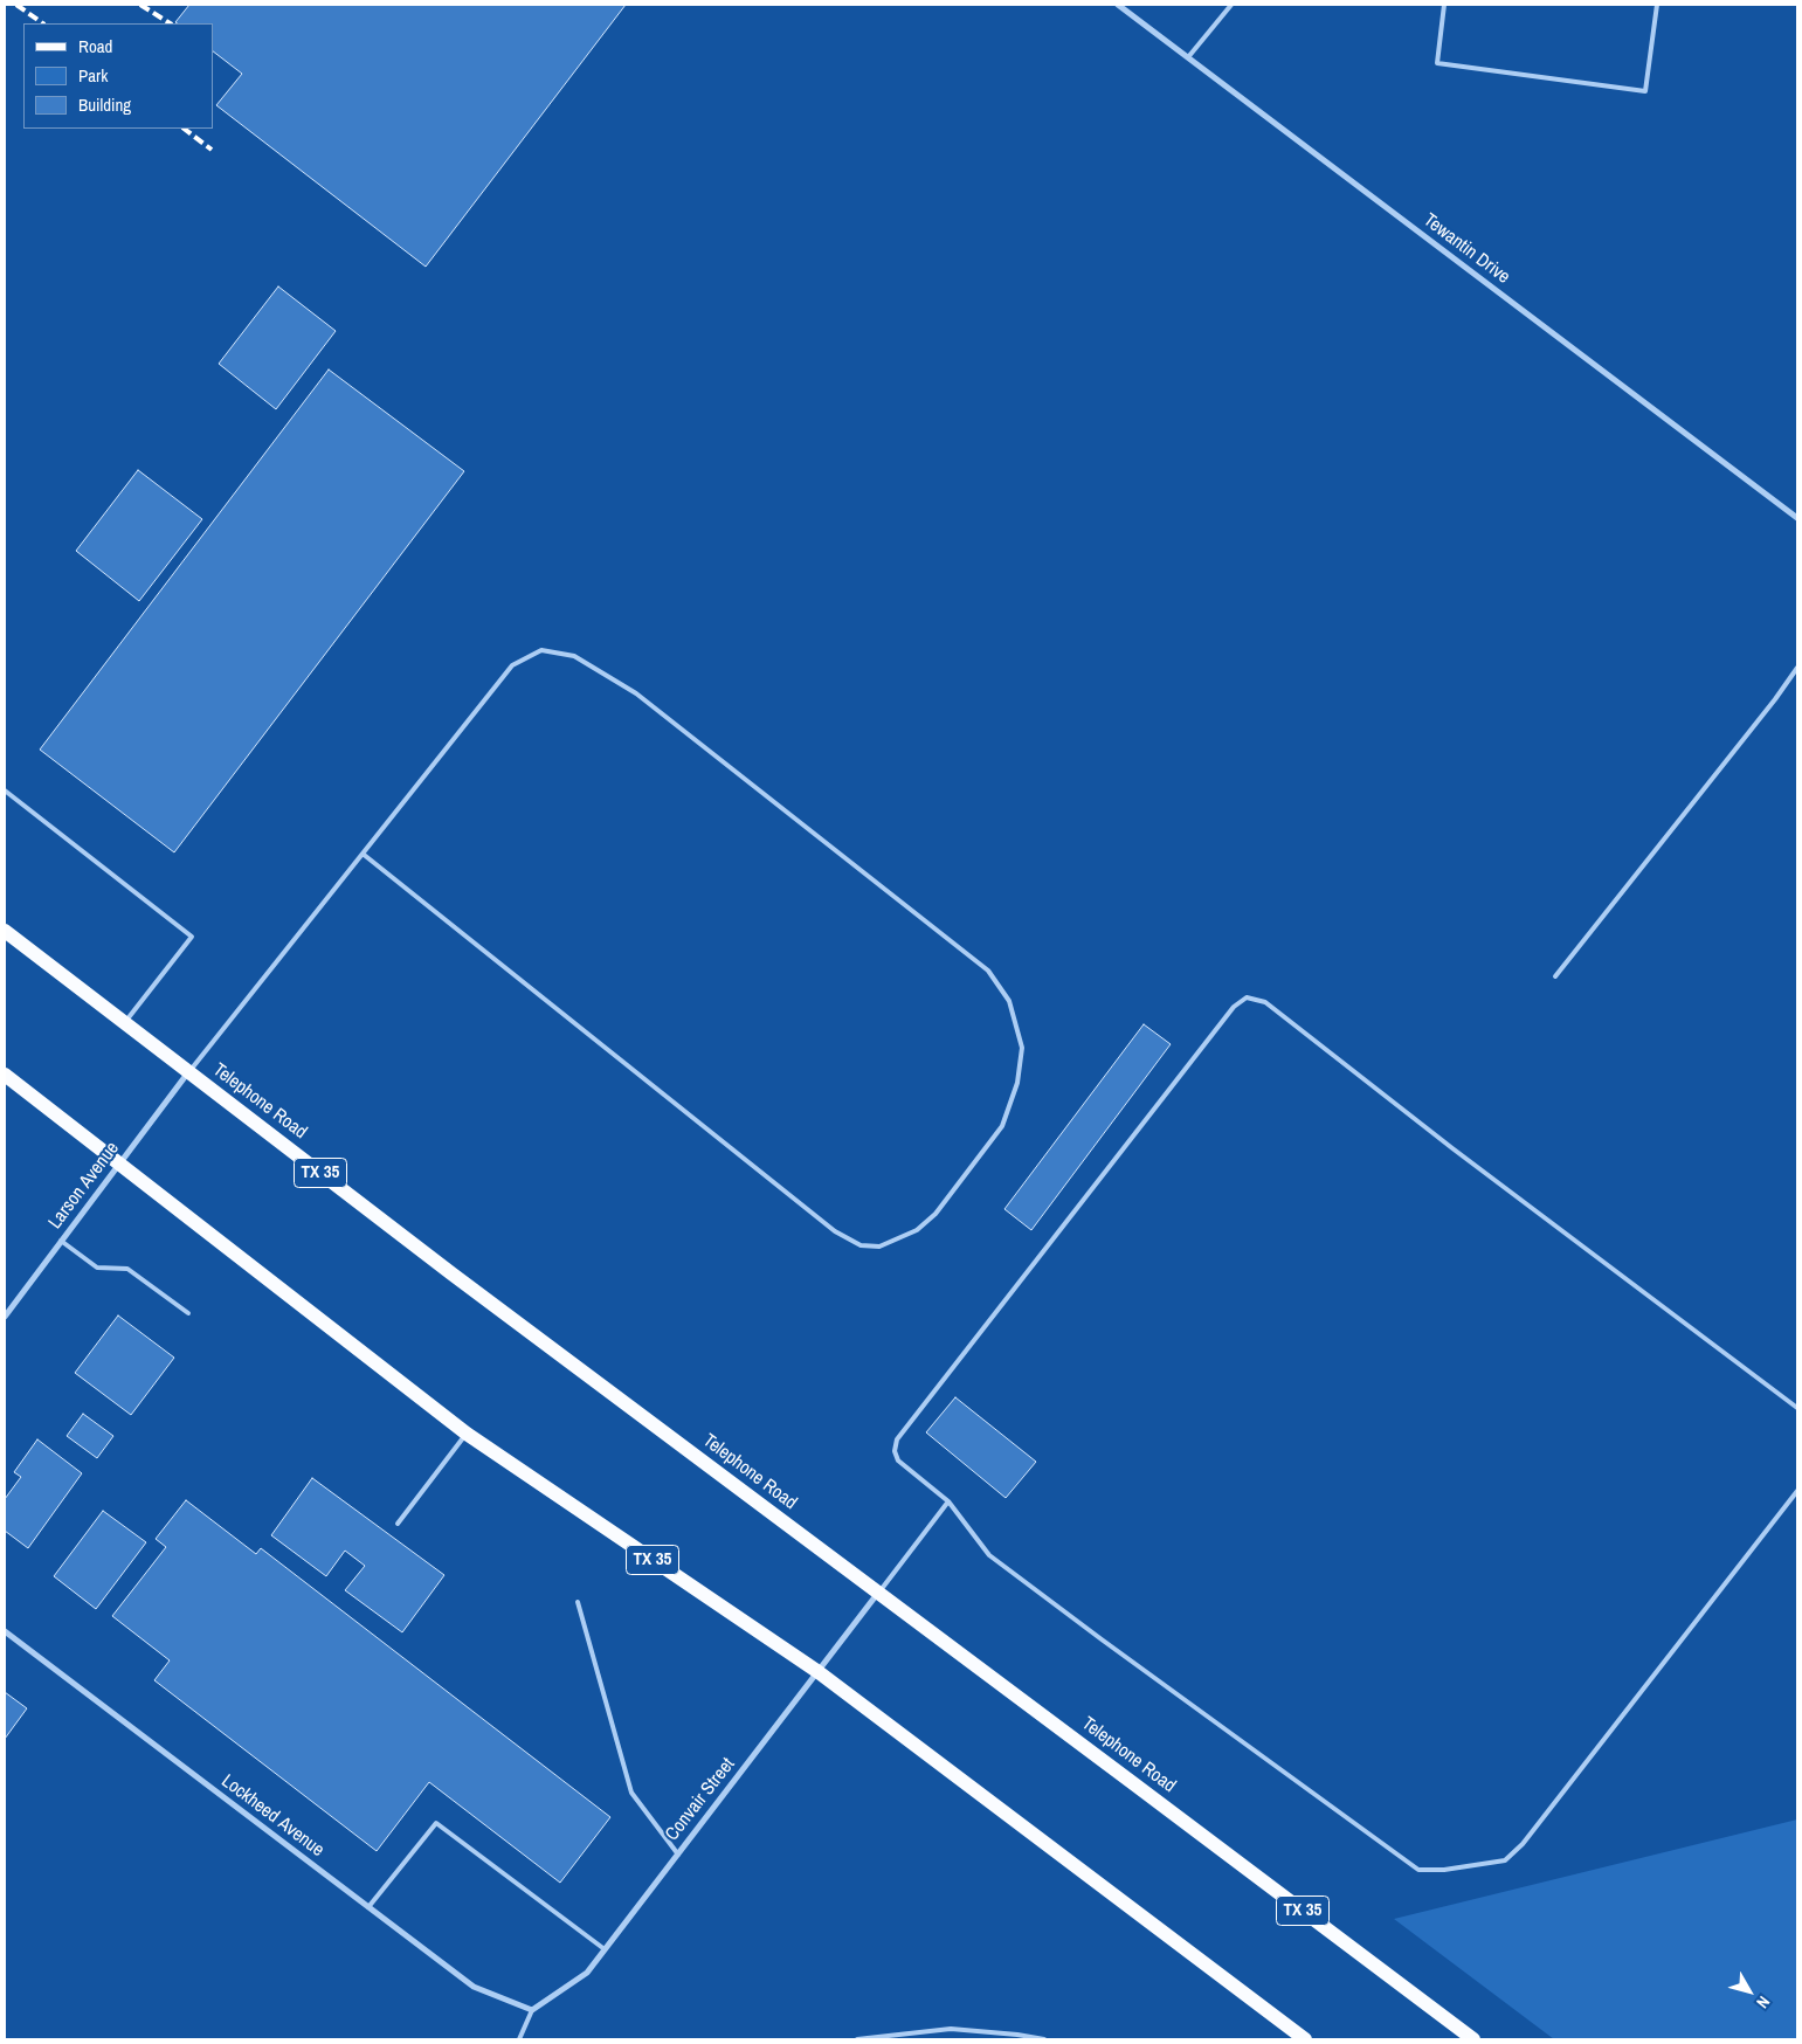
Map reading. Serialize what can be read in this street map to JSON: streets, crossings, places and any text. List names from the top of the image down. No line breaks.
{"streets":{"main road":["Telephone Road","TX 35"],"street":["Tewantin Drive","Larson Avenue","Convair Street","Lockheed Avenue"]},"crossings":[["Telephone Road","Larson Avenue"],["Telephone Road","Convair Street"],["TX 35","Larson Avenue"],["TX 35","Convair Street"],["Convair Street","Lockheed Avenue"]],"legend":["Road","Park","Building"],"north":"bottom right"}
